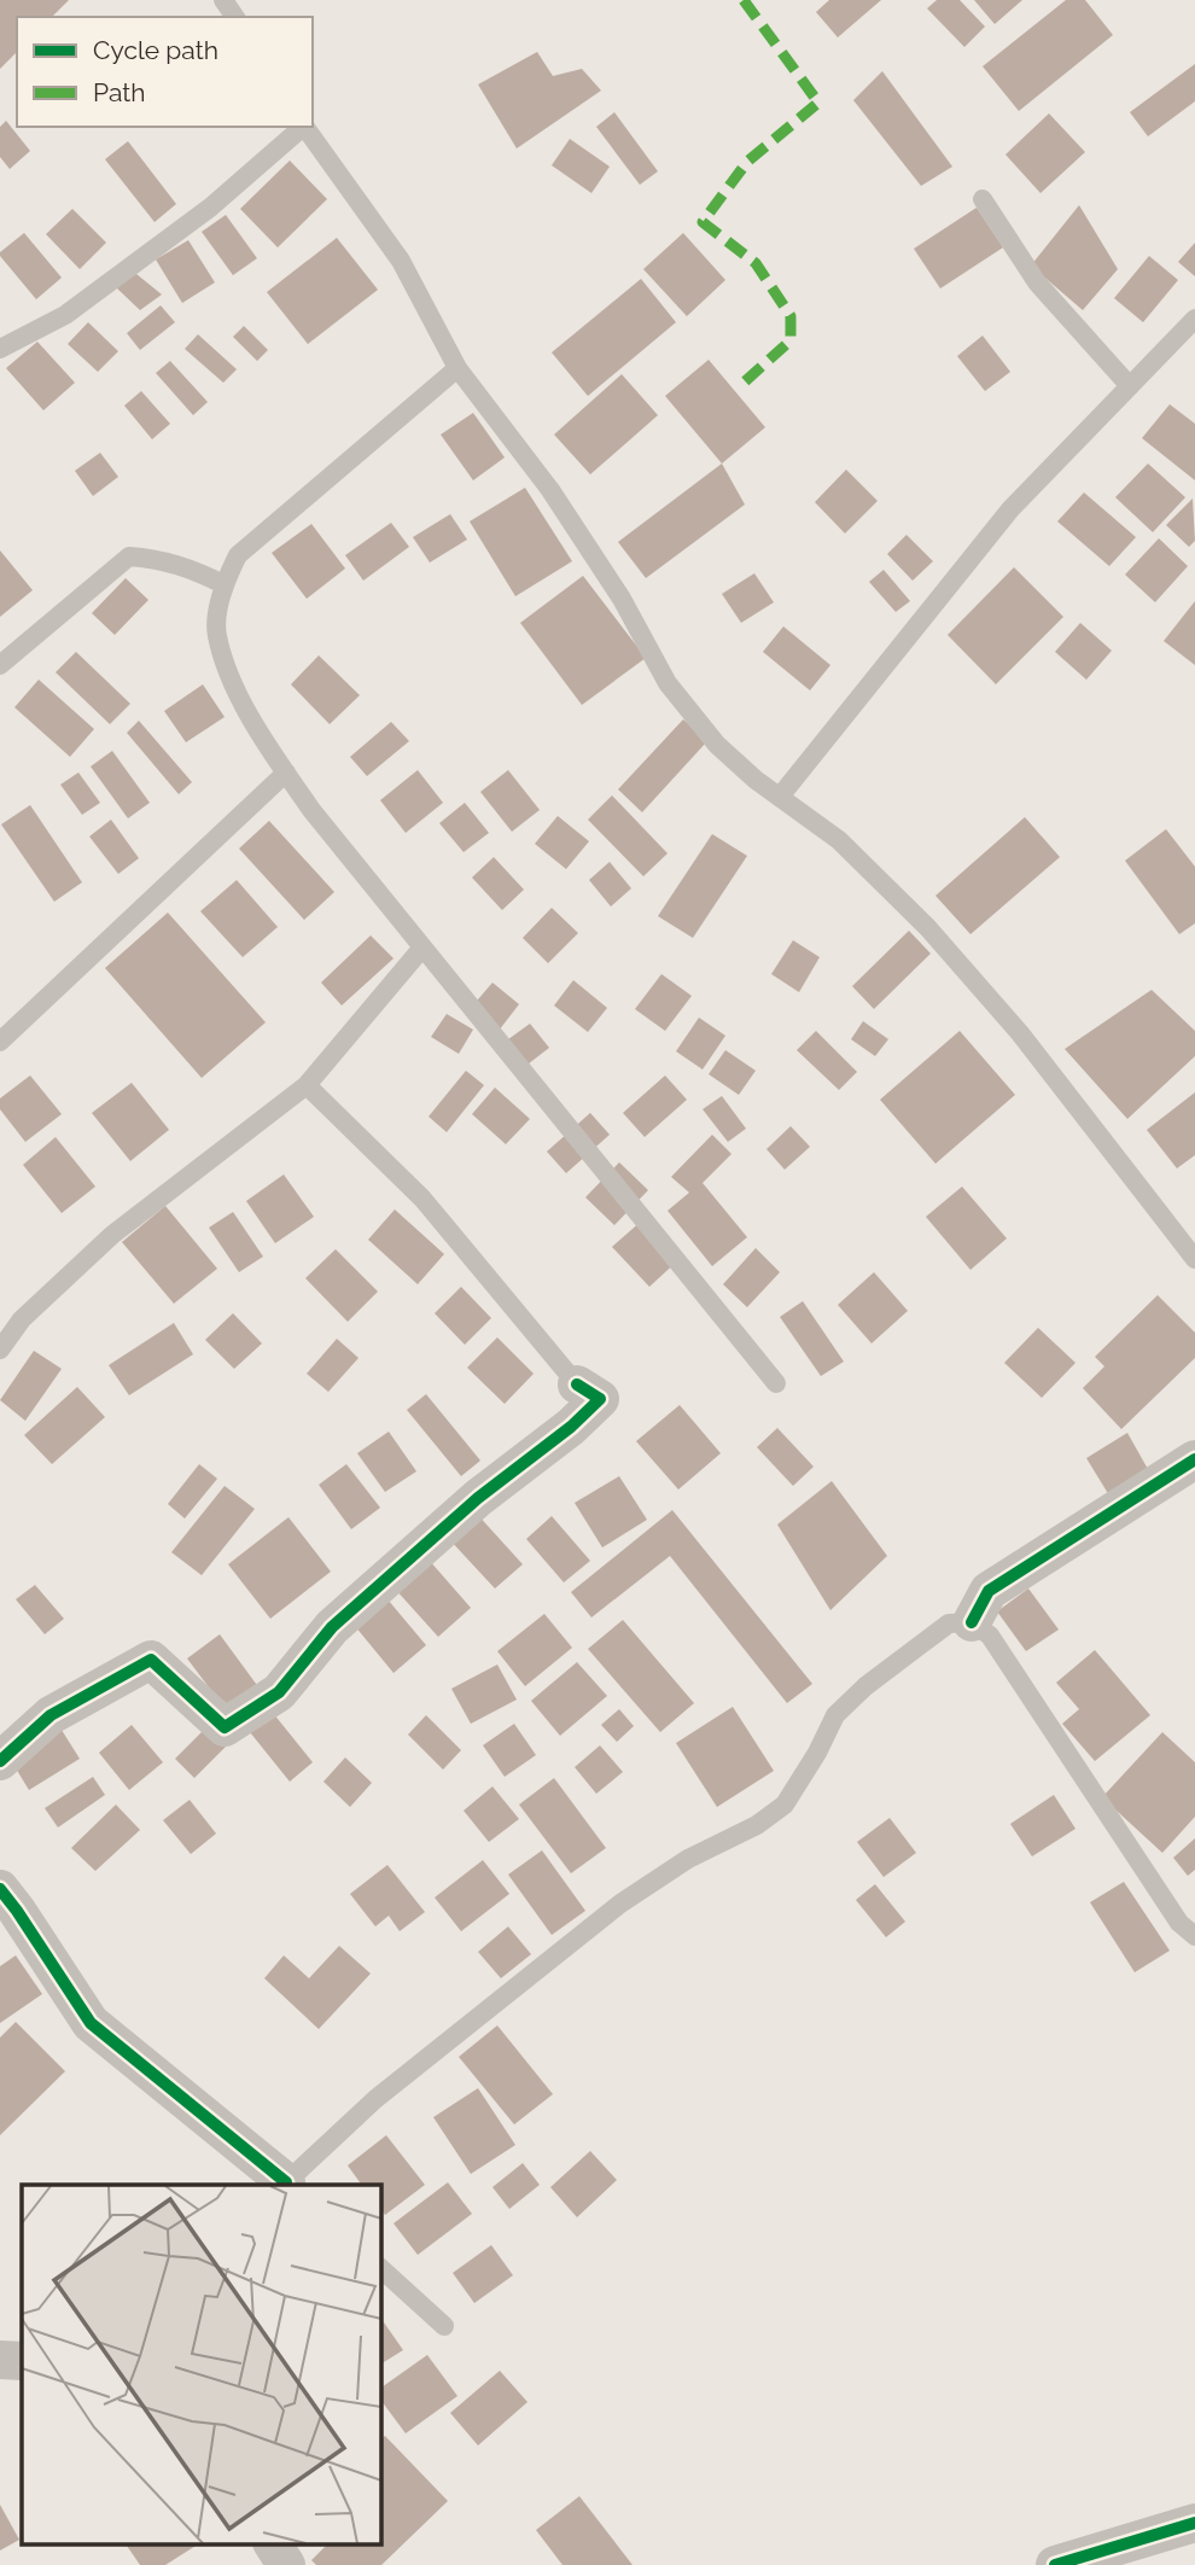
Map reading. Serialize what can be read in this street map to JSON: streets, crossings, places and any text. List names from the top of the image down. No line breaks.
{"legend":["Cycle path","Path"]}
